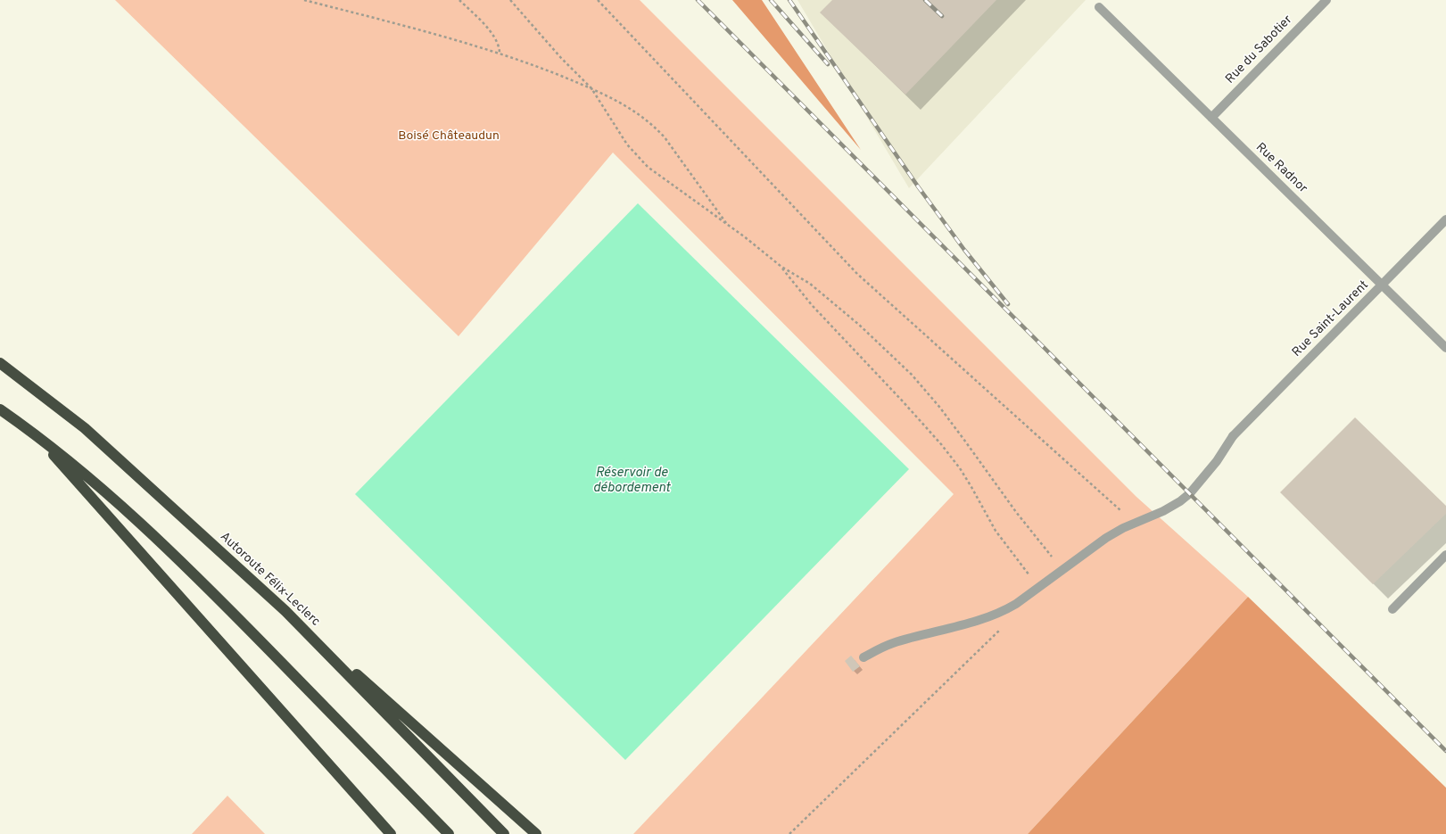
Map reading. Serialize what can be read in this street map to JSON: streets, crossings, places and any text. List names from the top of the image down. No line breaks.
{"streets":{"highway":["Autoroute Félix-Leclerc"],"street":["Rue du Sabotier","Rue Radnor","Rue Saint-Laurent"]},"crossings":[["Rue du Sabotier","Rue Radnor"],["Rue Radnor","Rue Saint-Laurent"]],"water":["Réservoir de débordement"],"parks":["Boisé Châteaudun"]}
